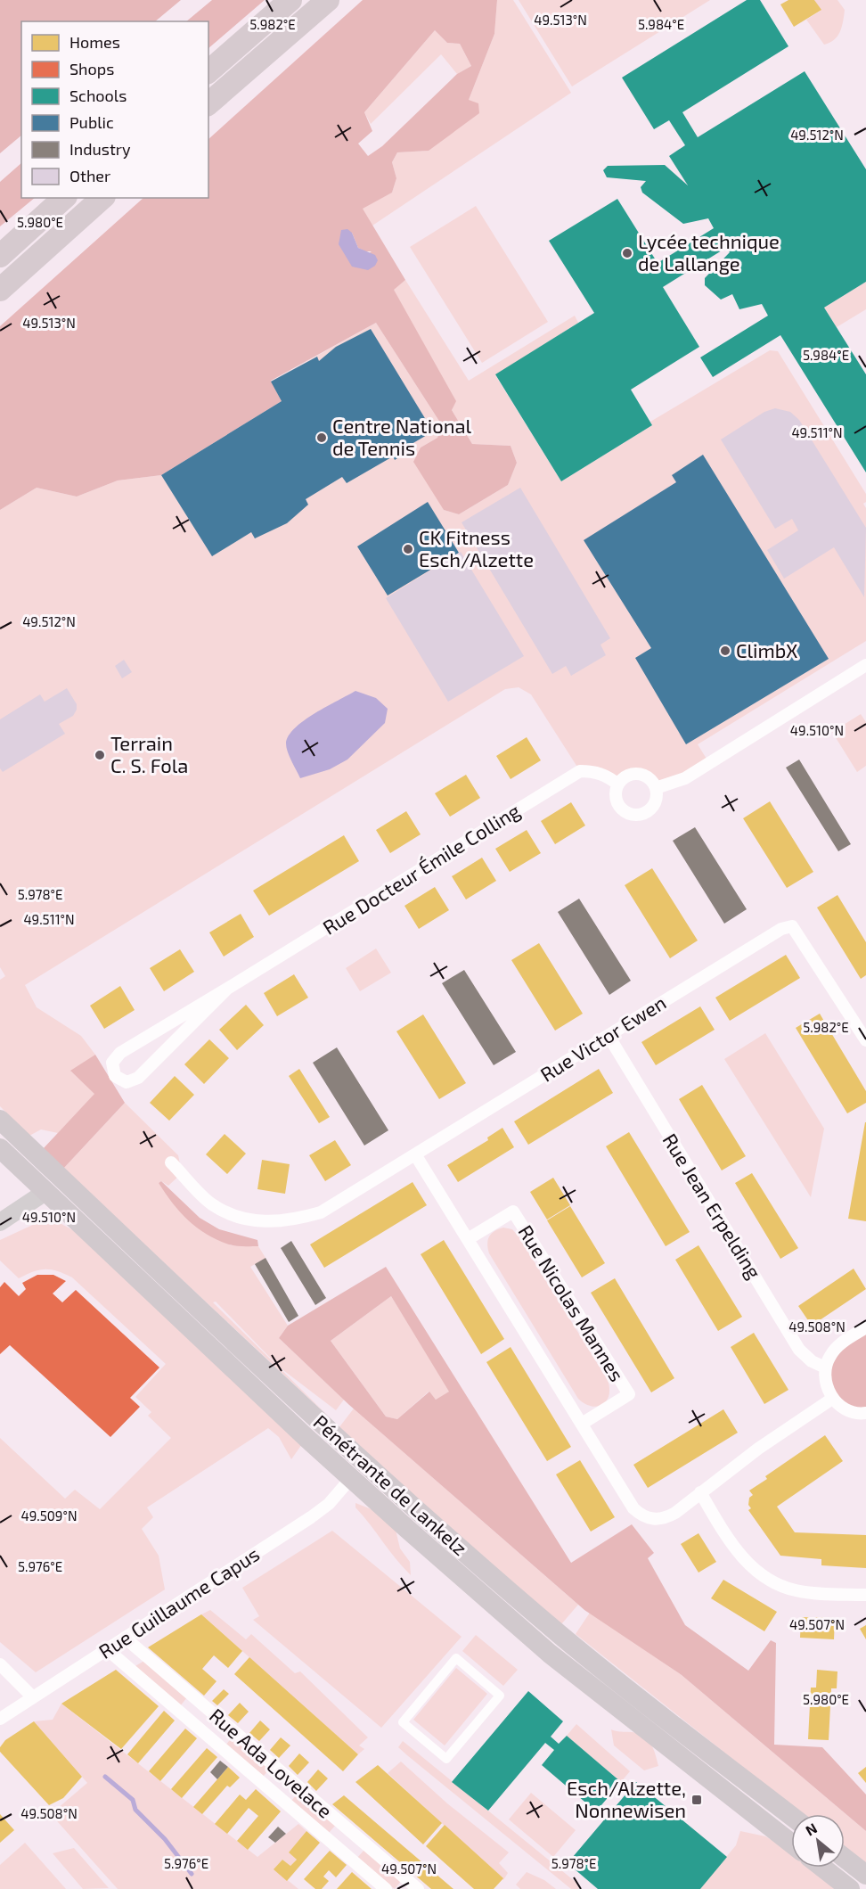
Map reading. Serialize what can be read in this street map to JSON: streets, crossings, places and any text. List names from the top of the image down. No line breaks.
{"streets":{"main road":["Pénétrante de Lankelz"],"street":["Rue Docteur Émile Colling","Rue Victor Ewen","Rue Jean Erpelding","Rue Nicolas Mannes","Rue Guillaume Capus","Rue Ada Lovelace"]},"crossings":[["Rue Victor Ewen","Rue Jean Erpelding"],["Pénétrante de Lankelz","Rue Guillaume Capus"],["Rue Guillaume Capus","Rue Ada Lovelace"]],"places":{"other":["Lycée technique de Lallange","Centre National de Tennis","CK Fitness Esch/Alzette","ClimbX","Terrain C. S. Fola"],"transit":["Esch/Alzette, Nonnewisen"]},"legend":["Homes","Shops","Schools","Public","Industry","Other"],"north":"top left","coordinates":["49.513°N","5.982°E","5.984°E","49.512°N","5.980°E","49.511°N","49.510°N","5.978°E","49.508°N","49.509°N","5.976°E","49.507°N"]}
